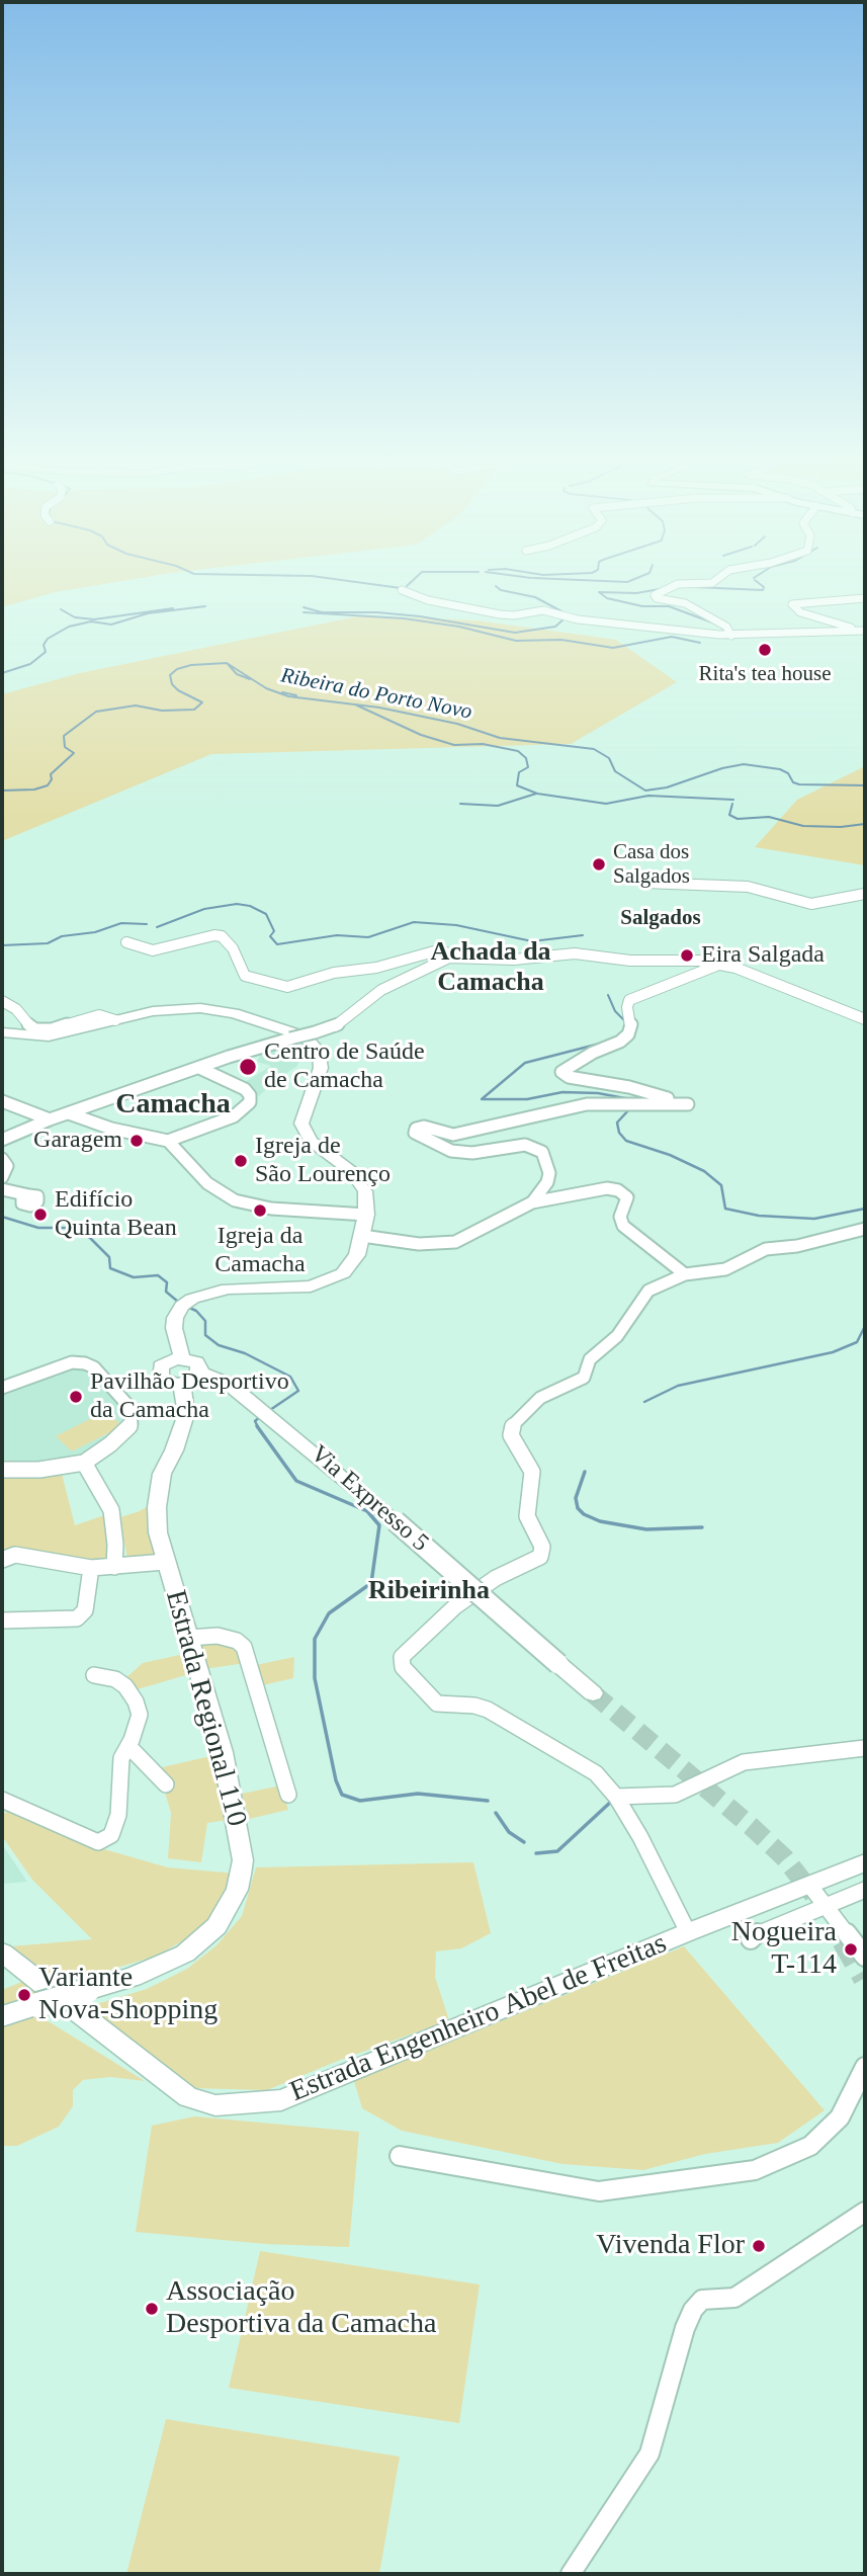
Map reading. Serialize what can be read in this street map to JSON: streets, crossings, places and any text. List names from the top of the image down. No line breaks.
{"streets":{"main road":["Via Expresso 5","Estrada Regional 110","Estrada Engenheiro Abel de Freitas"]},"crossings":[["Via Expresso 5","Estrada Regional 110"]],"districts":["Salgados","Achada da Camacha","Camacha","Ribeirinha"],"water":["Ribeira do Porto Novo"],"places":["Rita's tea house","Casa dos Salgados","Eira Salgada","Centro de Saúde de Camacha","Garagem","Igreja de São Lourenço","Igreja da Camacha","Edifício Quinta Bean","Pavilhão Desportivo da Camacha","Nogueira T-114","Variante Nova-Shopping","Vivenda Flor","Associação Desportiva da Camacha"]}
